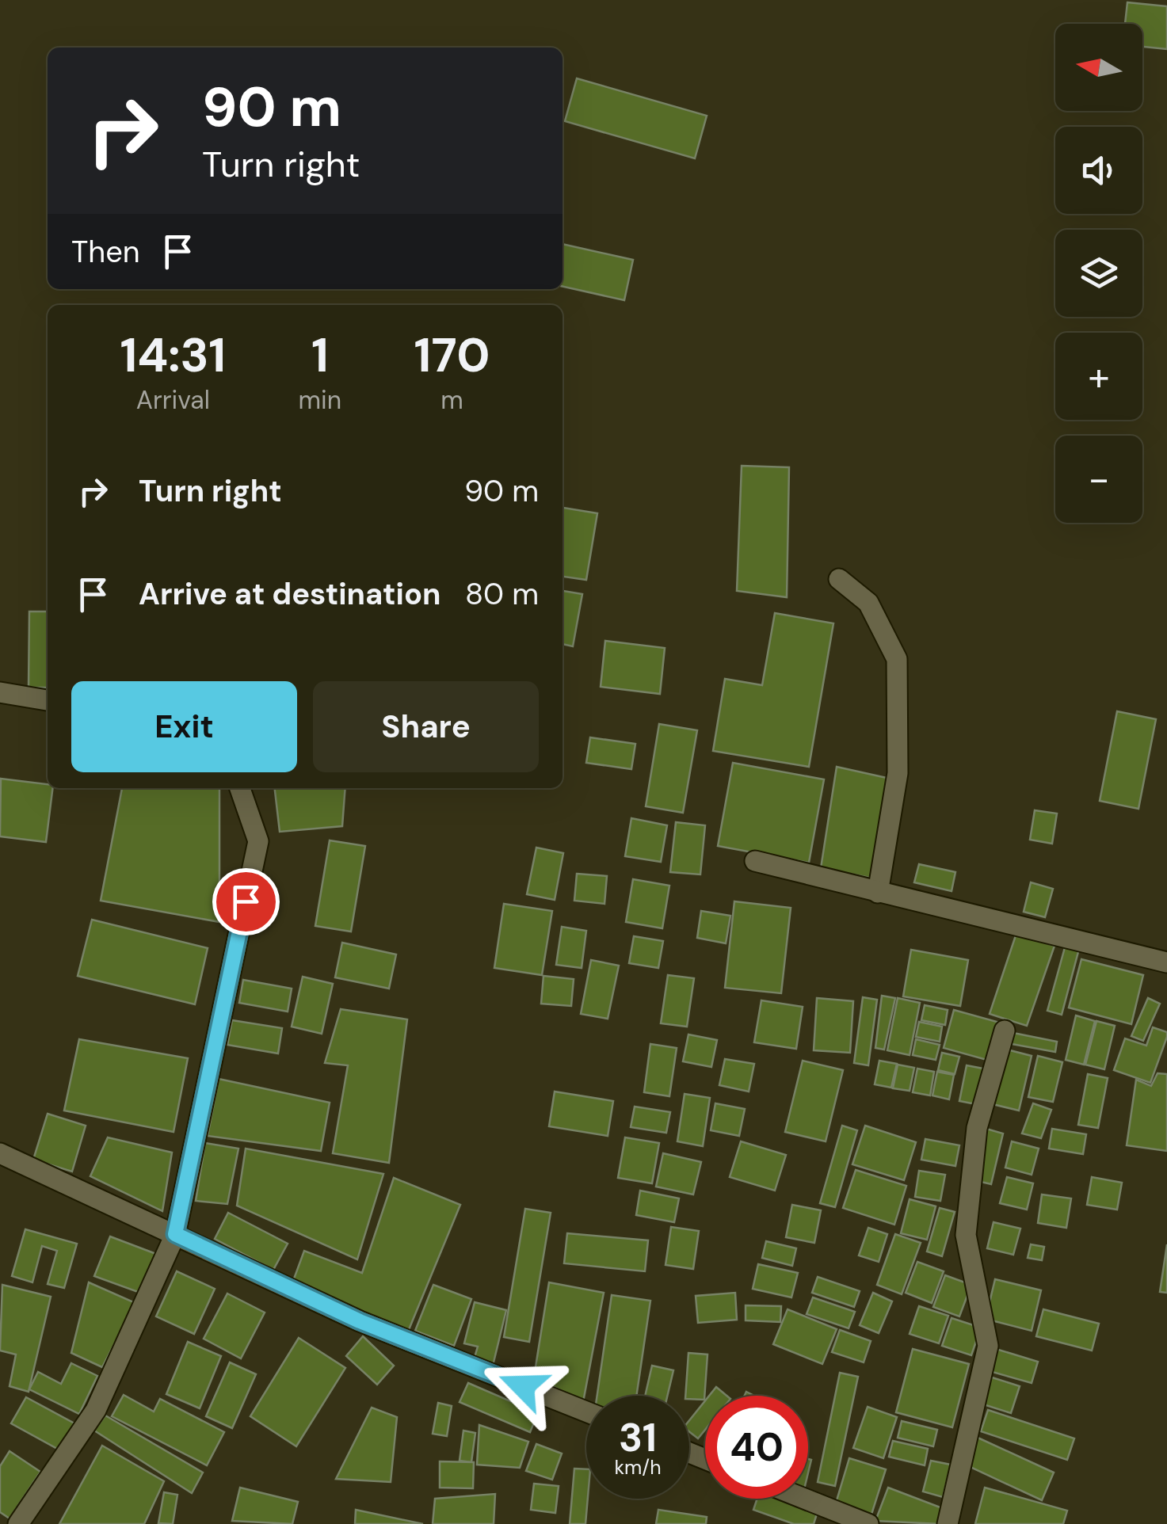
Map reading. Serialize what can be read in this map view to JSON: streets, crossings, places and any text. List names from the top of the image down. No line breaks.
{"north":"left","page":{"map_buttons":["+","−"],"turn":["90 m","Turn right"],"then":"Then","eta":["14:31","Arrival","1","min","170","m"],"list":[{"name":"Turn right","value":"90 m"},{"name":"Arrive at destination","value":"80 m"}],"buttons":["Exit","Share"],"speed":"31 km/h","limit":"40"}}
